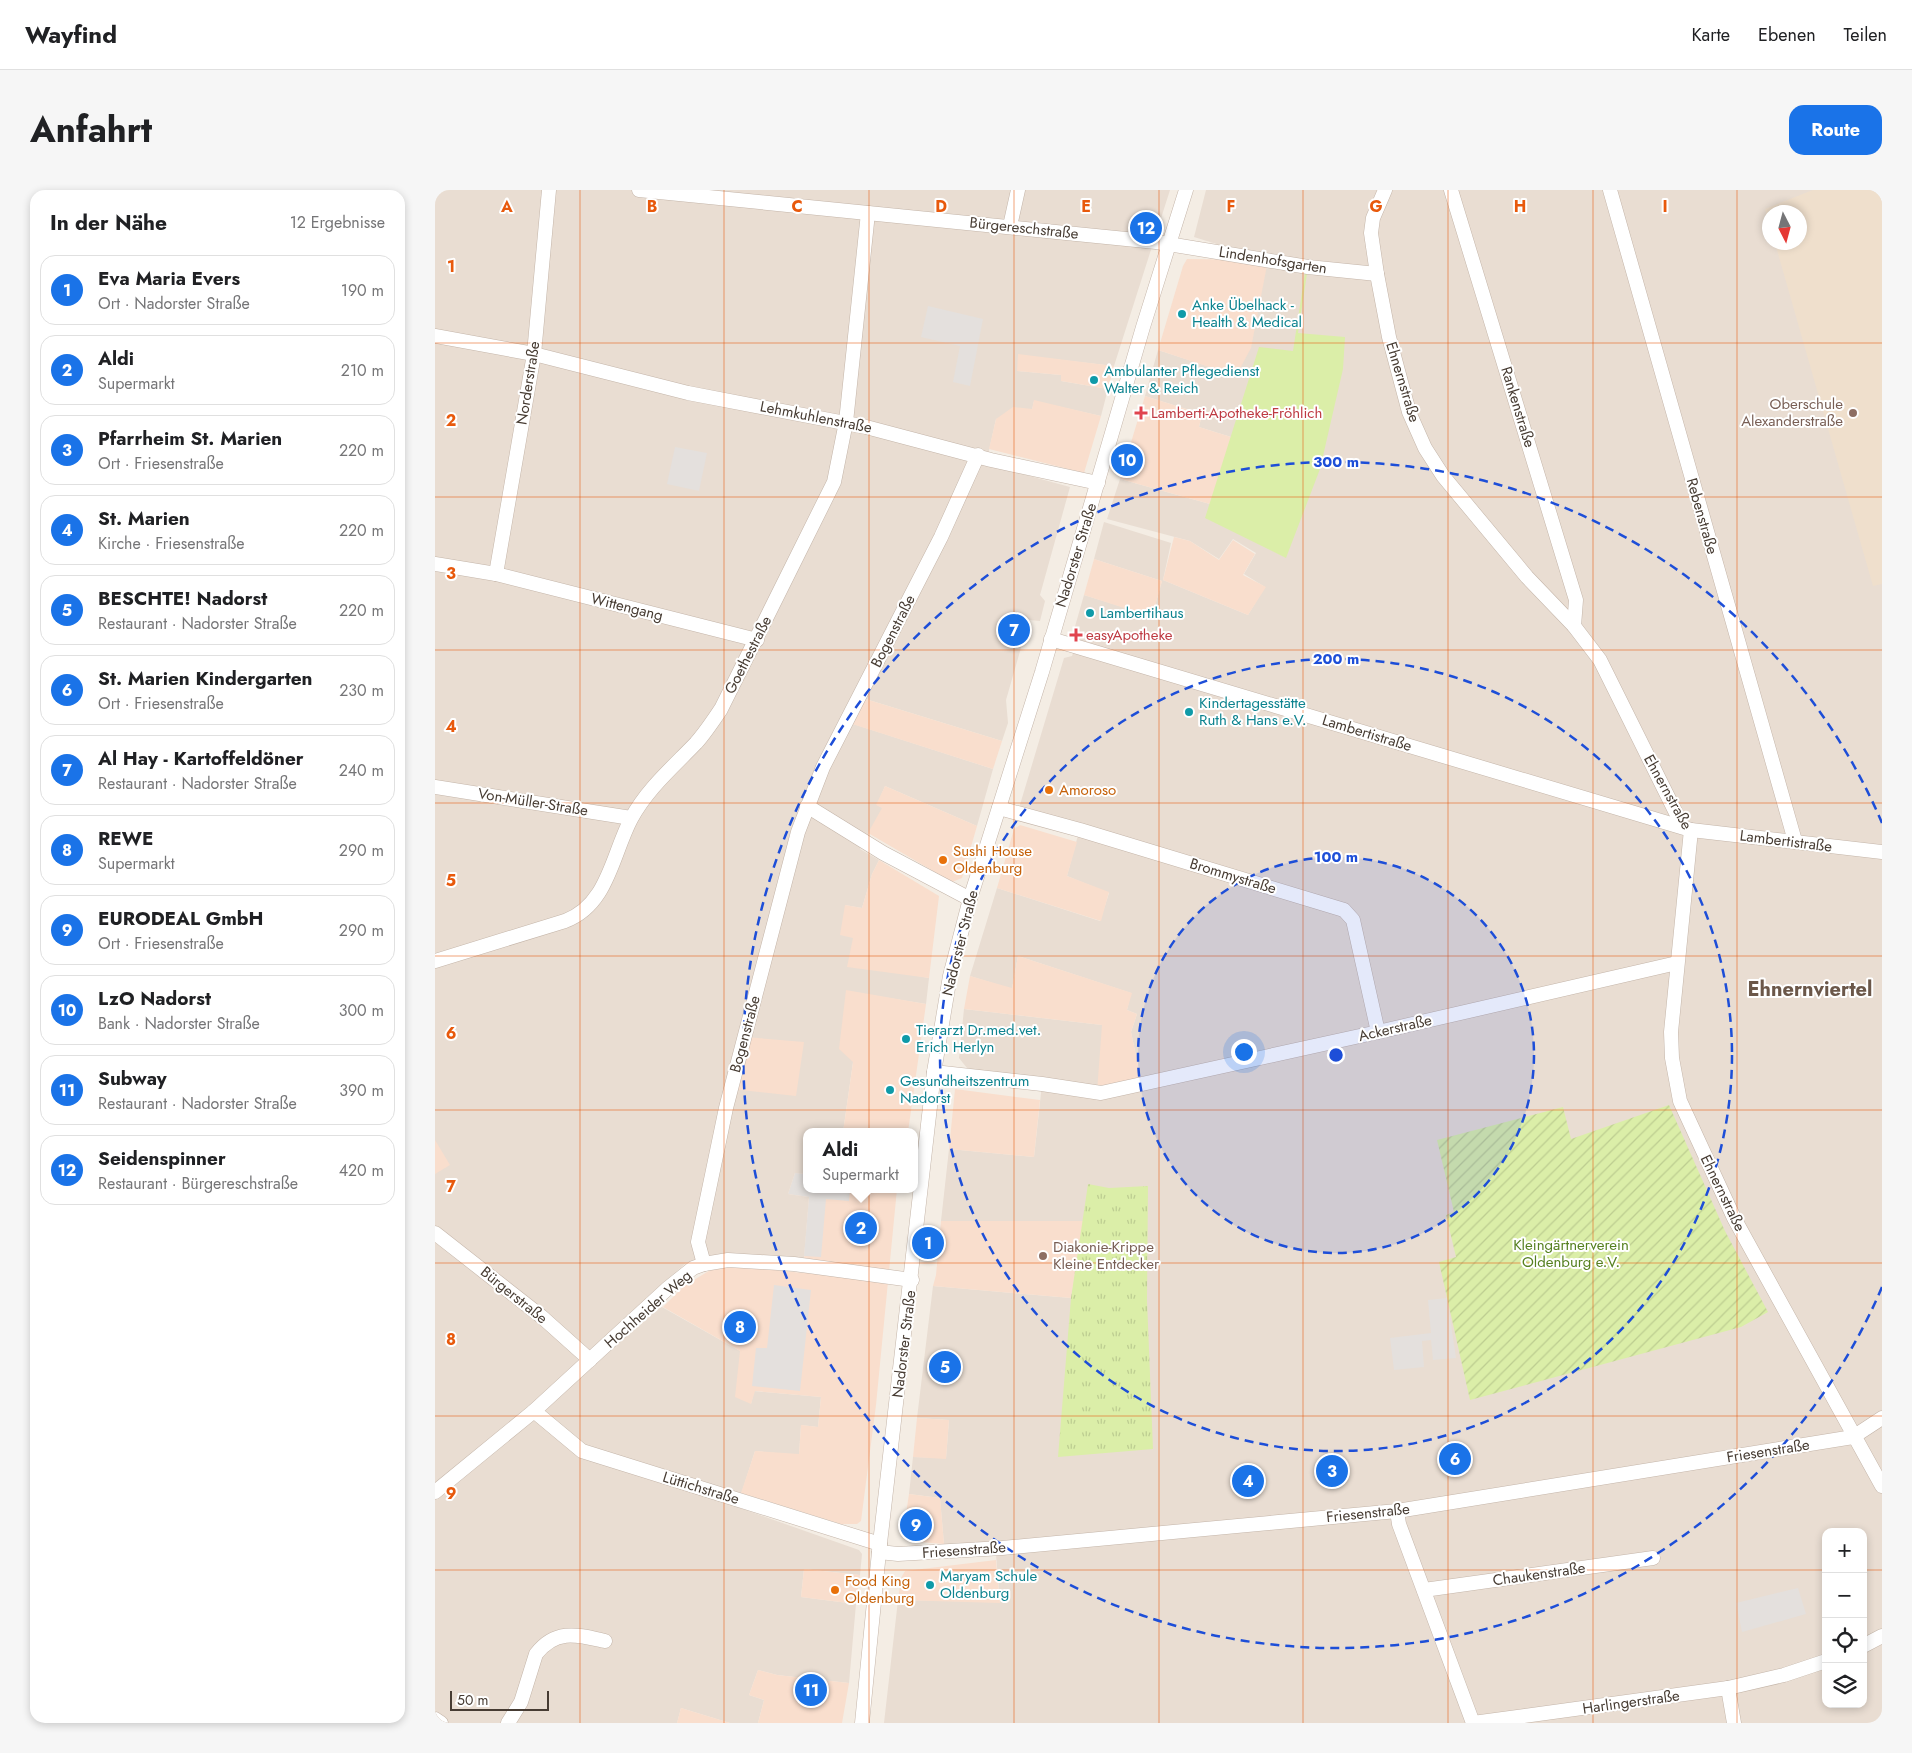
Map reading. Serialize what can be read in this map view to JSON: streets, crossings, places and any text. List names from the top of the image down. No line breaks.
{"streets":{"street":["Bürgereschstraße","Lindenhofsgarten","Ehnernstraße","Norderstraße","Rankenstraße","Lehmkuhlenstraße","Rebenstraße","Nadorster Straße","Wittengang","Bogenstraße","Goethestraße","Lambertistraße","Von-Müller-Straße","Brommystraße","Ackerstraße","Bürgerstraße","Hochheider Weg","Friesenstraße","Lüttichstraße","Chaukenstraße","Harlingerstraße"]},"crossings":[["Bürgereschstraße","Lindenhofsgarten"],["Bürgereschstraße","Nadorster Straße"],["Bürgereschstraße","Goethestraße"],["Lindenhofsgarten","Ehnernstraße"],["Lindenhofsgarten","Nadorster Straße"],["Ehnernstraße","Rankenstraße"],["Ehnernstraße","Lambertistraße"],["Ehnernstraße","Ackerstraße"],["Ehnernstraße","Friesenstraße"],["Norderstraße","Lehmkuhlenstraße"],["Norderstraße","Wittengang"],["Lehmkuhlenstraße","Nadorster Straße"],["Lehmkuhlenstraße","Bogenstraße"],["Lehmkuhlenstraße","Goethestraße"],["Rebenstraße","Lambertistraße"],["Nadorster Straße","Lambertistraße"],["Nadorster Straße","Brommystraße"],["Nadorster Straße","Ackerstraße"],["Nadorster Straße","Hochheider Weg"],["Nadorster Straße","Friesenstraße"],["Nadorster Straße","Lüttichstraße"],["Wittengang","Goethestraße"],["Bogenstraße","Hochheider Weg"],["Goethestraße","Von-Müller-Straße"],["Brommystraße","Ackerstraße"],["Bürgerstraße","Hochheider Weg"],["Hochheider Weg","Lüttichstraße"],["Friesenstraße","Lüttichstraße"]],"districts":["Ehnernviertel"],"parks":["Kleingärtnerverein Oldenburg e.V."],"places":{"other":["Anke Übelhack - Health & Medical","Ambulanter Pflegedienst Walter & Reich","Oberschule Alexanderstraße","Lambertihaus","Kindertagesstätte Ruth & Hans e.V.","Amoroso","Sushi House Oldenburg","Tierarzt Dr.med.vet. Erich Herlyn","Gesundheitszentrum Nadorst","Diakonie-Krippe Kleine Entdecker","Maryam Schule Oldenburg","Food King Oldenburg"],"health":["Lamberti-Apotheke-Fröhlich","easyApotheke"]},"scale_bar":"50 m","north":"bottom","page":{"header":"Wayfind","nav":["Karte","Ebenen","Teilen"],"title":"Anfahrt","buttons":"Route","heading":["In der Nähe","12 Ergebnisse"],"pins":["12","10","7","2","1","8","5","6","3","4","9","11"],"list":[{"mark":"1","name":"Eva Maria Evers","note":"Ort · Nadorster Straße","value":"190 m"},{"mark":"2","name":"Aldi","note":"Supermarkt","value":"210 m"},{"mark":"3","name":"Pfarrheim St. Marien","note":"Ort · Friesenstraße","value":"220 m"},{"mark":"4","name":"St. Marien","note":"Kirche · Friesenstraße","value":"220 m"},{"mark":"5","name":"BESCHTE! Nadorst","note":"Restaurant · Nadorster Straße","value":"220 m"},{"mark":"6","name":"St. Marien Kindergarten","note":"Ort · Friesenstraße","value":"230 m"},{"mark":"7","name":"Al Hay - Kartoffeldöner","note":"Restaurant · Nadorster Straße","value":"240 m"},{"mark":"8","name":"REWE","note":"Supermarkt","value":"290 m"},{"mark":"9","name":"EURODEAL GmbH","note":"Ort · Friesenstraße","value":"290 m"},{"mark":"10","name":"LzO Nadorst","note":"Bank · Nadorster Straße","value":"300 m"},{"mark":"11","name":"Subway","note":"Restaurant · Nadorster Straße","value":"390 m"},{"mark":"12","name":"Seidenspinner","note":"Restaurant · Bürgereschstraße","value":"420 m"}],"popup":["Aldi","Supermarkt"],"map_buttons":["+","−"],"scale":"50 m"},"grid":{"columns":["A","B","C","D","E","F","G","H","I"],"rows":["1","2","3","4","5","6","7","8","9"]},"rings":["300 m","200 m","100 m"]}
